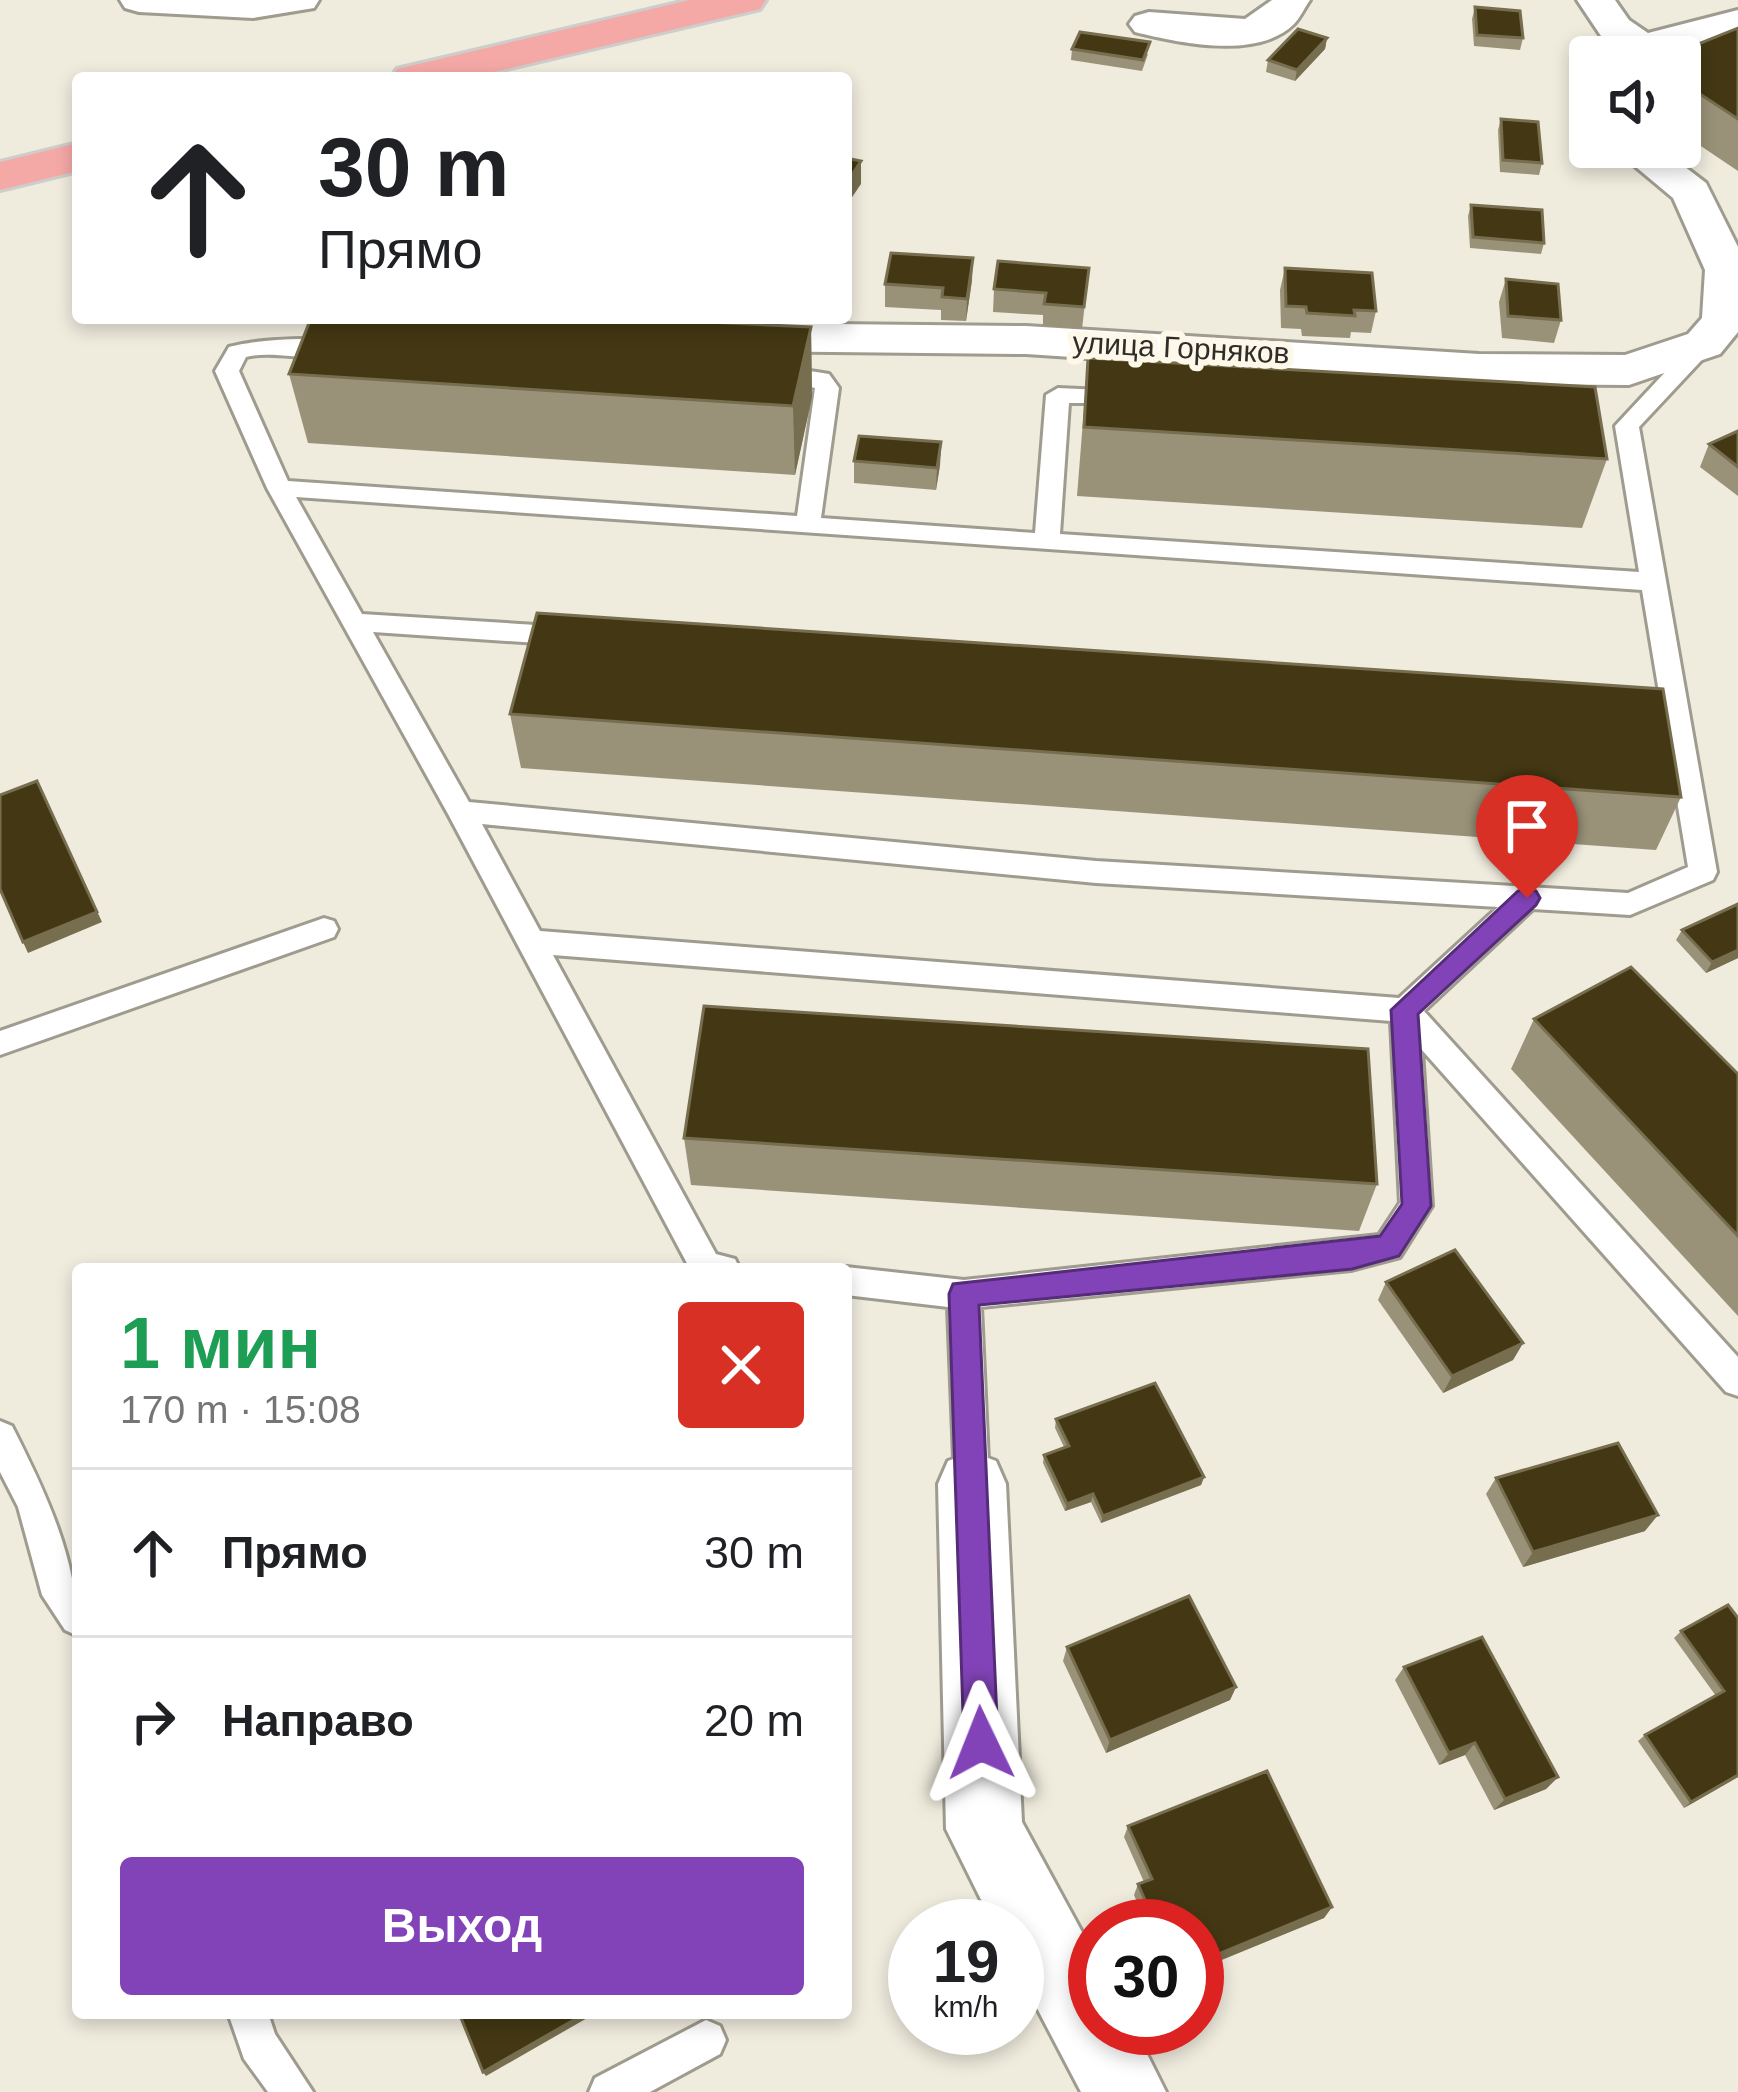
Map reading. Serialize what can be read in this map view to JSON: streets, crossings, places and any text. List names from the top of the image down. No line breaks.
{"streets":{"street":["улица Горняков"]},"page":{"turn":["30 m","Прямо"],"heading":["1 мин","170 m · 15:08"],"list":[{"name":"Прямо","value":"30 m"},{"name":"Направо","value":"20 m"}],"buttons":"Выход","speed":"19 km/h","limit":"30"}}
